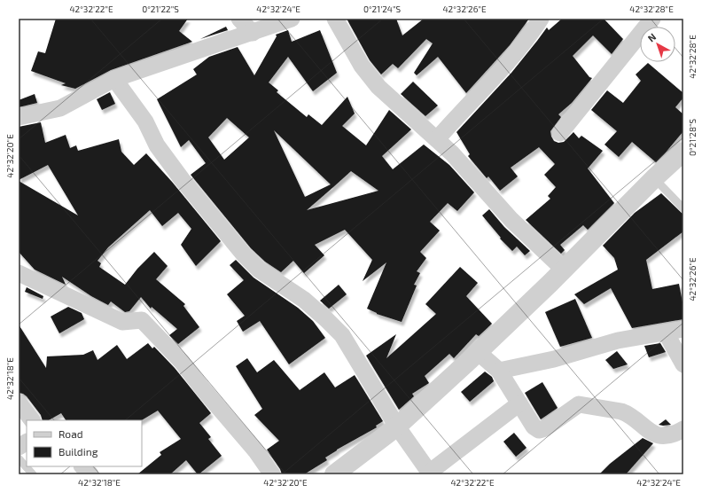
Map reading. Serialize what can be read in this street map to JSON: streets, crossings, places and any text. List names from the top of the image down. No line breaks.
{"legend":["Road","Building"],"north":"top left","coordinates":["42°32'22\"E","0°21'22\"S","42°32'24\"E","0°21'24\"S","42°32'26\"E","42°32'28\"E","0°21'28\"S","42°32'20\"E","42°32'18\"E"]}
